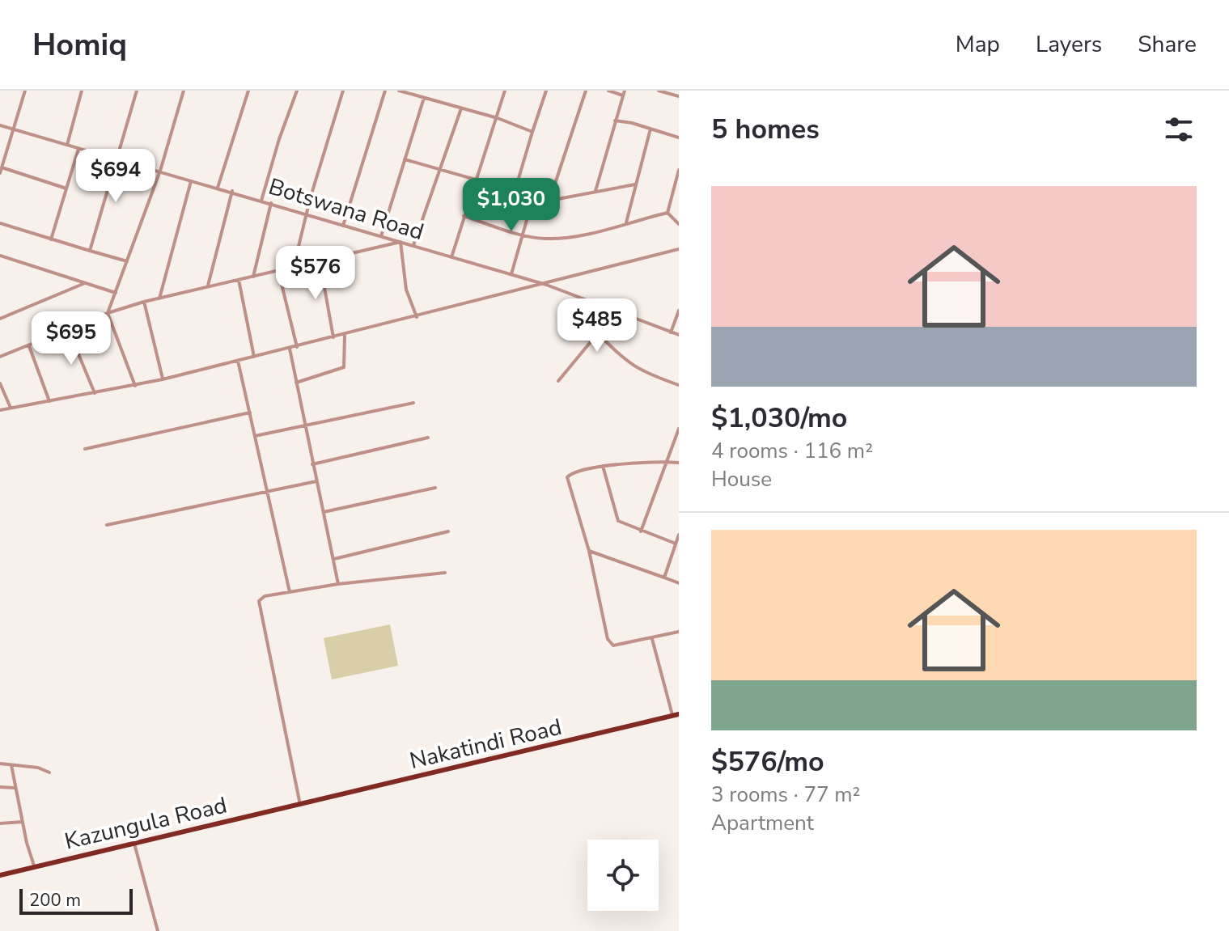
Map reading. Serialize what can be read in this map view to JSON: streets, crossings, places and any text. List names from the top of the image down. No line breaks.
{"streets":{"highway":["Nakatindi Road","Kazungula Road"],"street":["Botswana Road"]},"crossings":[["Nakatindi Road","Kazungula Road"]],"scale_bar":"200 m","page":{"header":"Homiq","nav":["Map","Layers","Share"],"heading":"5 homes","price":["$694","$1,030","$576","$485","$695"],"list":[{"name":"$1,030/mo","note":"4 rooms · 116 m² · House"},{"name":"$576/mo","note":"3 rooms · 77 m² · Apartment"}],"scale":"200 m"}}
